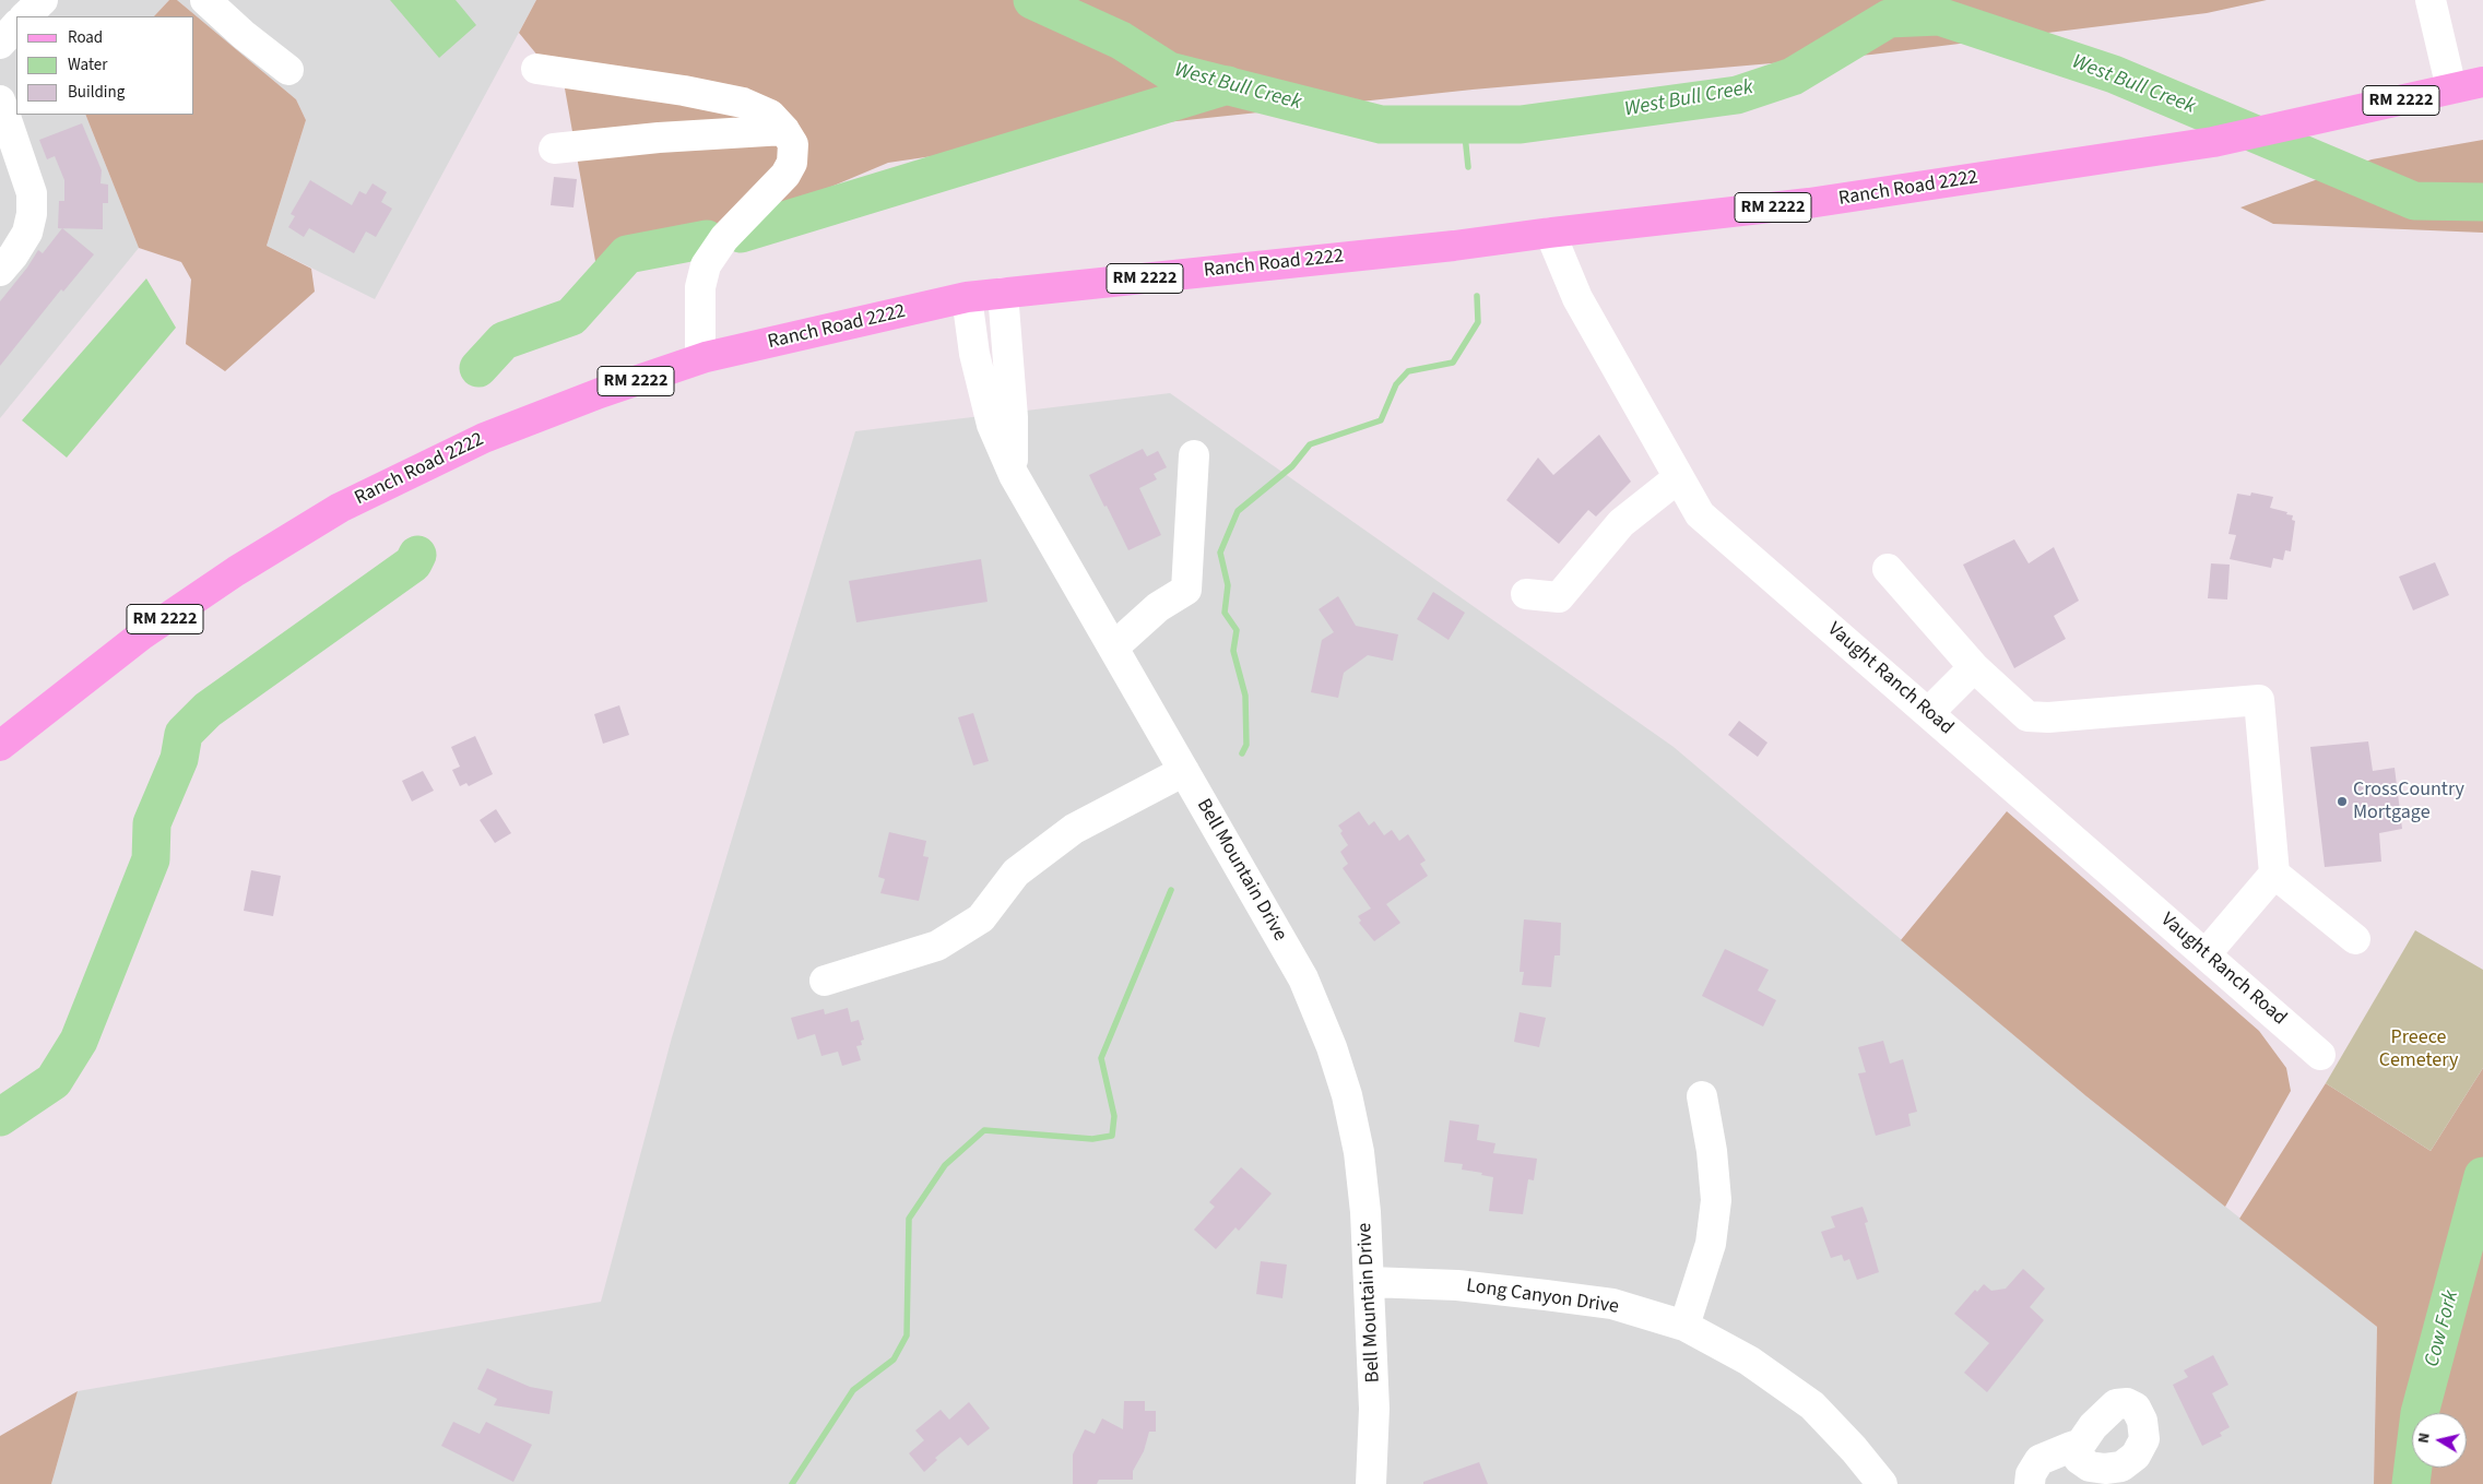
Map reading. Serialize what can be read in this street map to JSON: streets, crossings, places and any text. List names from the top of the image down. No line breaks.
{"streets":{"main road":["RM 2222","Ranch Road 2222"],"street":["Vaught Ranch Road","Bell Mountain Drive","Long Canyon Drive"]},"crossings":[["Ranch Road 2222","Vaught Ranch Road"],["Ranch Road 2222","Bell Mountain Drive"],["Bell Mountain Drive","Long Canyon Drive"]],"water":["West Bull Creek","Cow Fork"],"parks":["Preece Cemetery"],"places":["CrossCountry Mortgage"],"legend":["Road","Water","Building"],"north":"left"}
